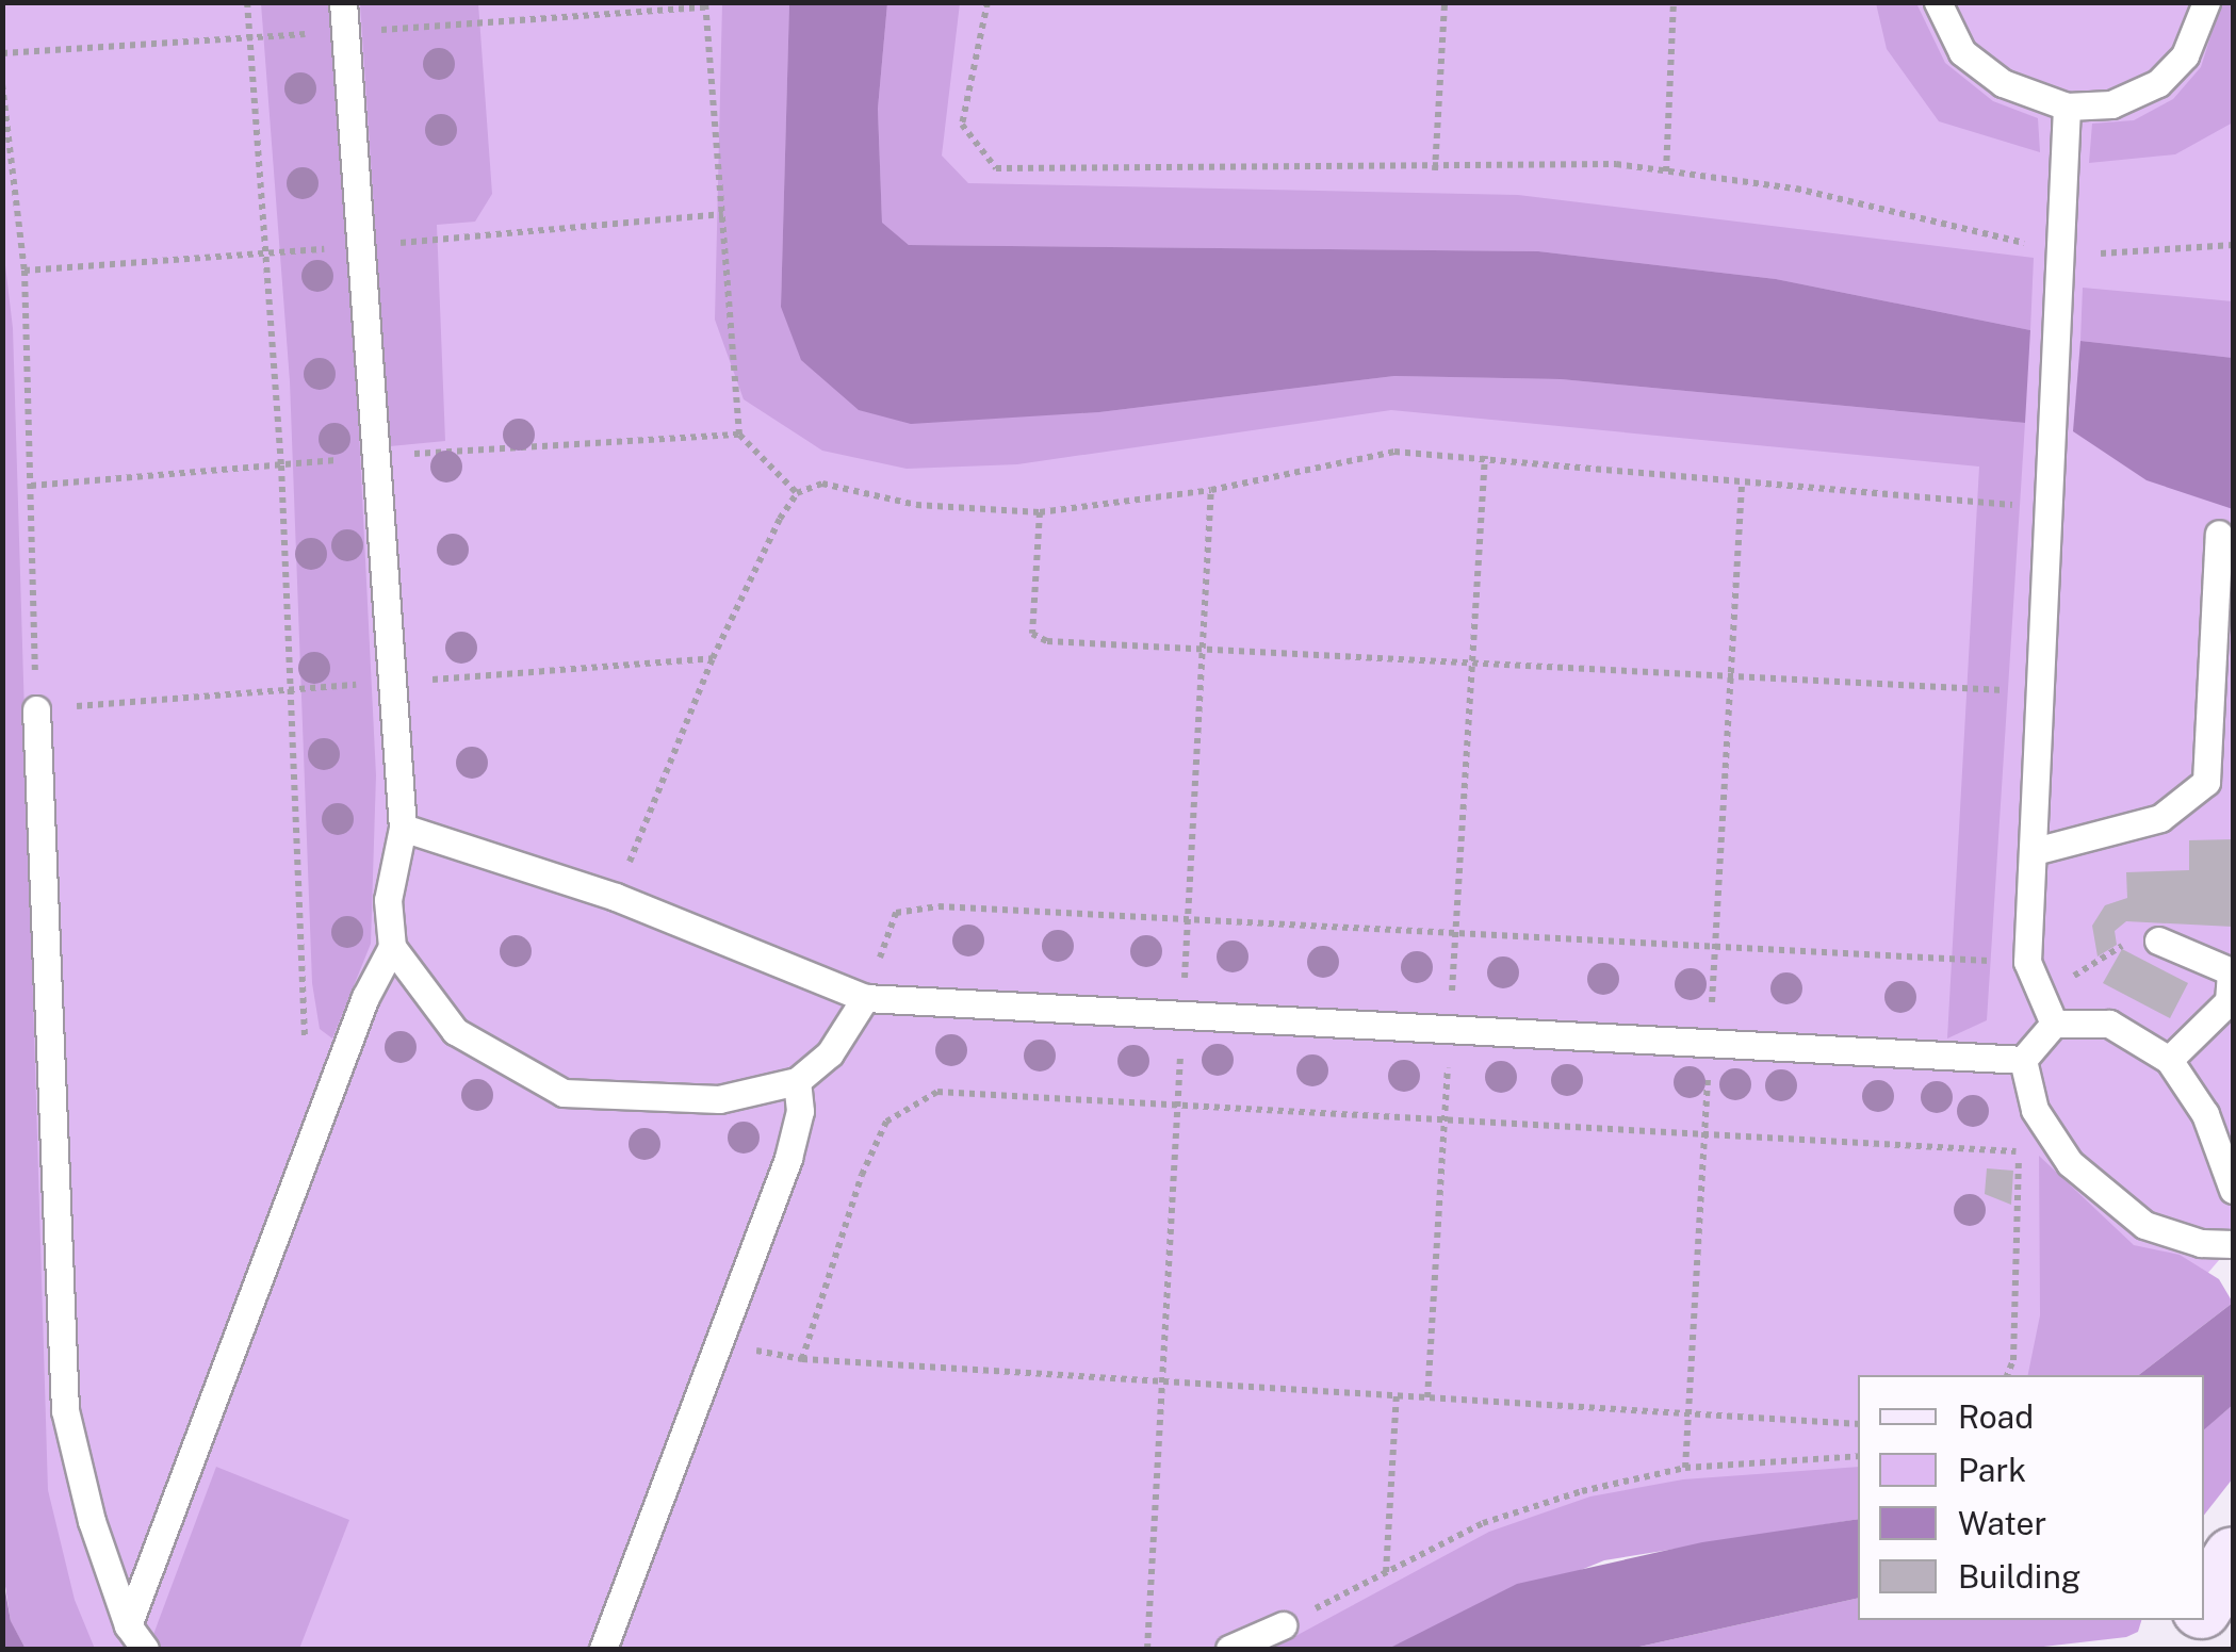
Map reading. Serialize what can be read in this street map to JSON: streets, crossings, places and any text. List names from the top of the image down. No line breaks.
{"legend":["Road","Park","Water","Building"]}
